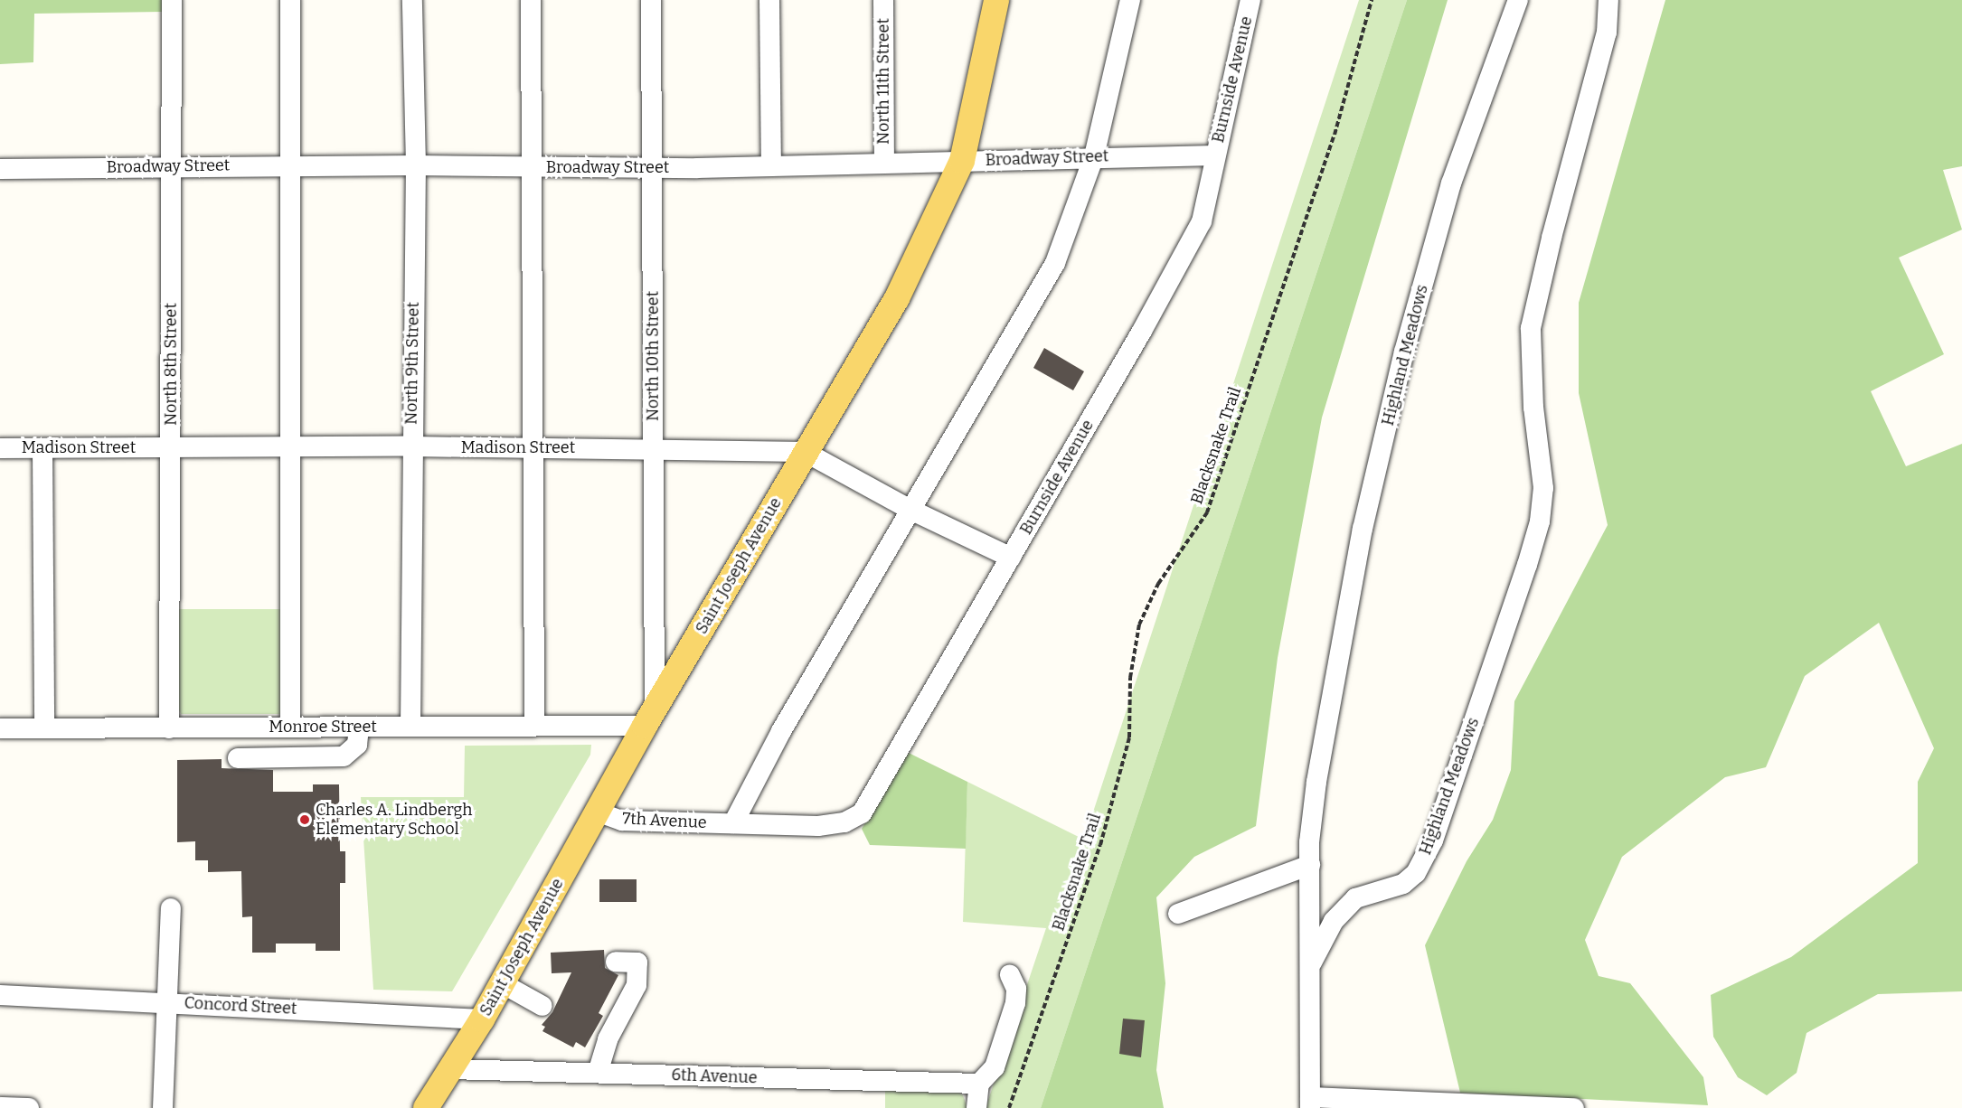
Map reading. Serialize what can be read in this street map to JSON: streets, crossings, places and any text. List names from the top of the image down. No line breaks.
{"streets":{"main road":["Saint Joseph Avenue"],"street":["Burnside Avenue","North 11th Street","Broadway Street","Highland Meadows","North 10th Street","North 9th Street","North 8th Street","Madison Street","Monroe Street","7th Avenue","Concord Street","6th Avenue"],"path":["Blacksnake Trail"]},"crossings":[["Burnside Avenue","Broadway Street"],["Burnside Avenue","Madison Street"],["Burnside Avenue","7th Avenue"],["North 11th Street","Broadway Street"],["Broadway Street","North 10th Street"],["Broadway Street","North 9th Street"],["Broadway Street","North 8th Street"],["Broadway Street","Saint Joseph Avenue"],["North 10th Street","Madison Street"],["North 10th Street","Saint Joseph Avenue"],["North 10th Street","Monroe Street"],["North 9th Street","Madison Street"],["North 9th Street","Monroe Street"],["North 8th Street","Madison Street"],["North 8th Street","Monroe Street"],["Madison Street","Saint Joseph Avenue"],["Saint Joseph Avenue","Monroe Street"],["Saint Joseph Avenue","7th Avenue"],["Saint Joseph Avenue","Concord Street"],["Saint Joseph Avenue","6th Avenue"]],"places":["Charles A. Lindbergh Elementary School"]}
